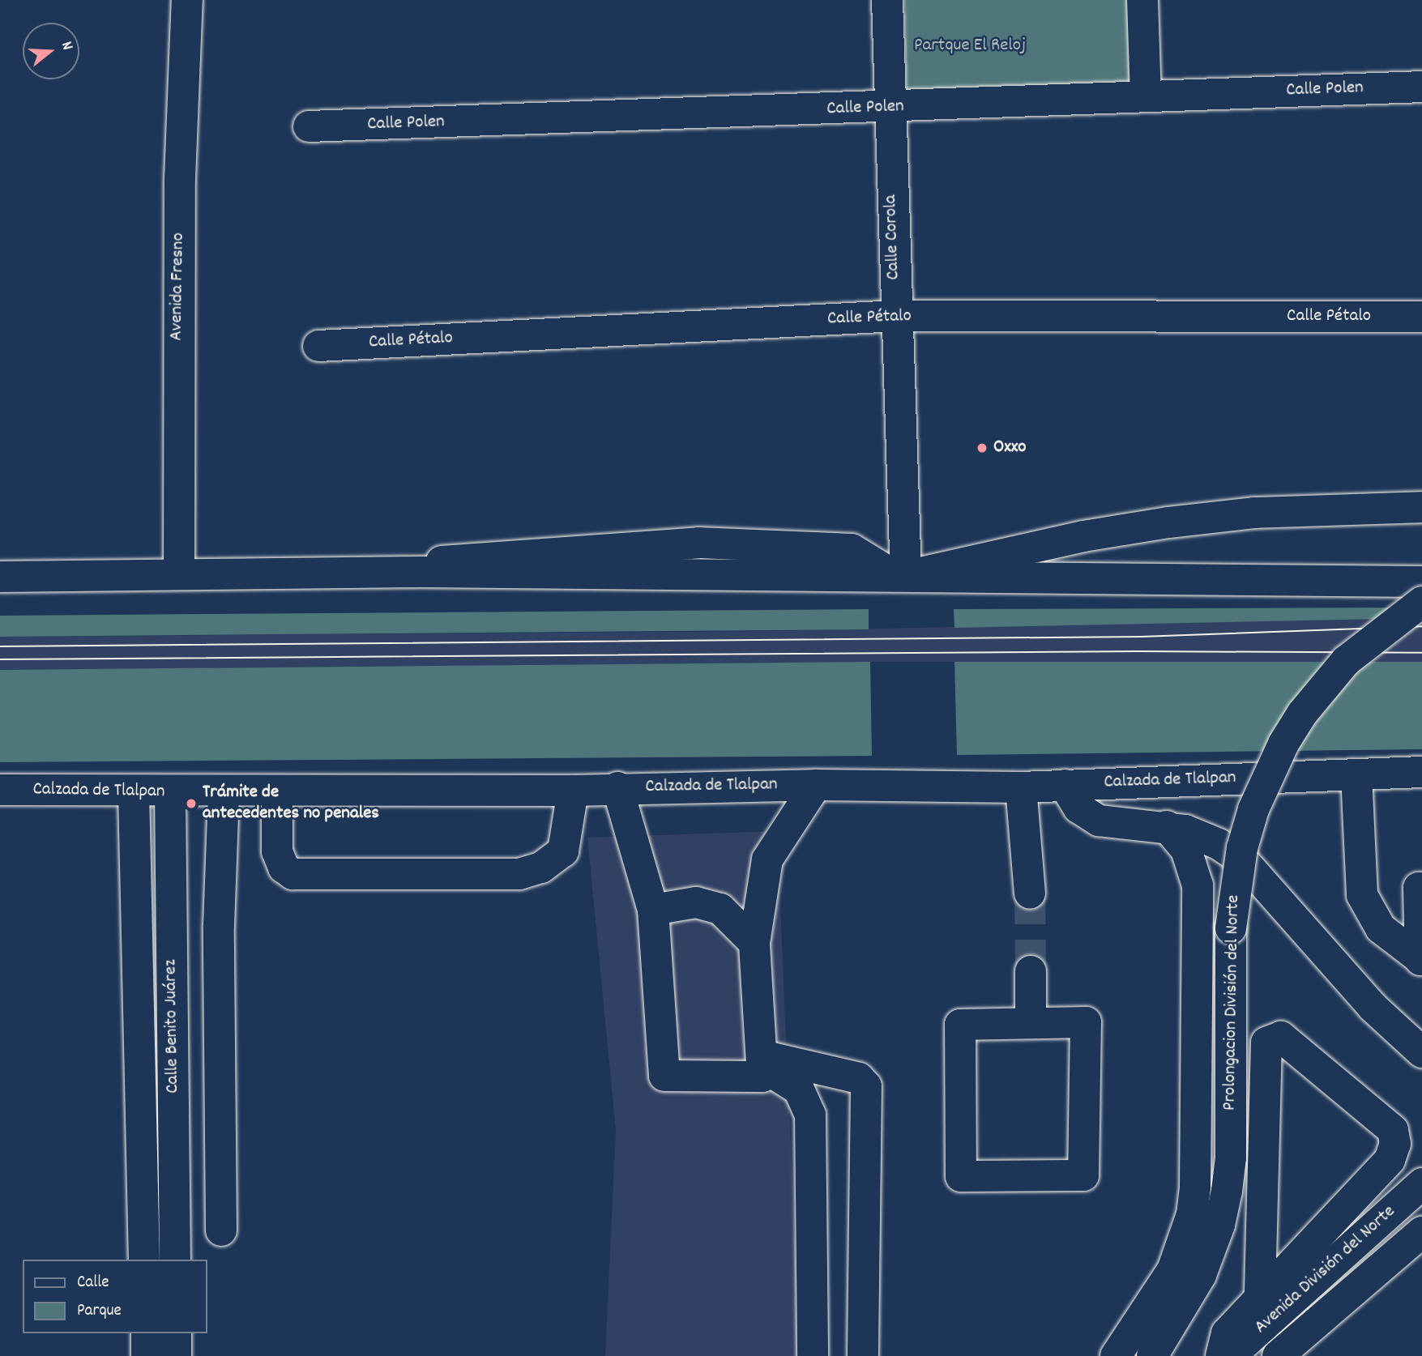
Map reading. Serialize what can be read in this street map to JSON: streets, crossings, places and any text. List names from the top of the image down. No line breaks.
{"streets":{"main road":["Calle Polen","Calle Corola","Avenida Fresno","Calle Pétalo","Calzada de Tlalpan","Prolongacion División del Norte","Calle Benito Juárez","Avenida División del Norte"]},"crossings":[["Calle Polen","Calle Corola"],["Calle Corola","Calle Pétalo"],["Calzada de Tlalpan","Calle Benito Juárez"]],"parks":["Partque El Reloj"],"places":["Oxxo","Trámite de antecedentes no penales"],"legend":["Calle","Parque"],"north":"right"}
